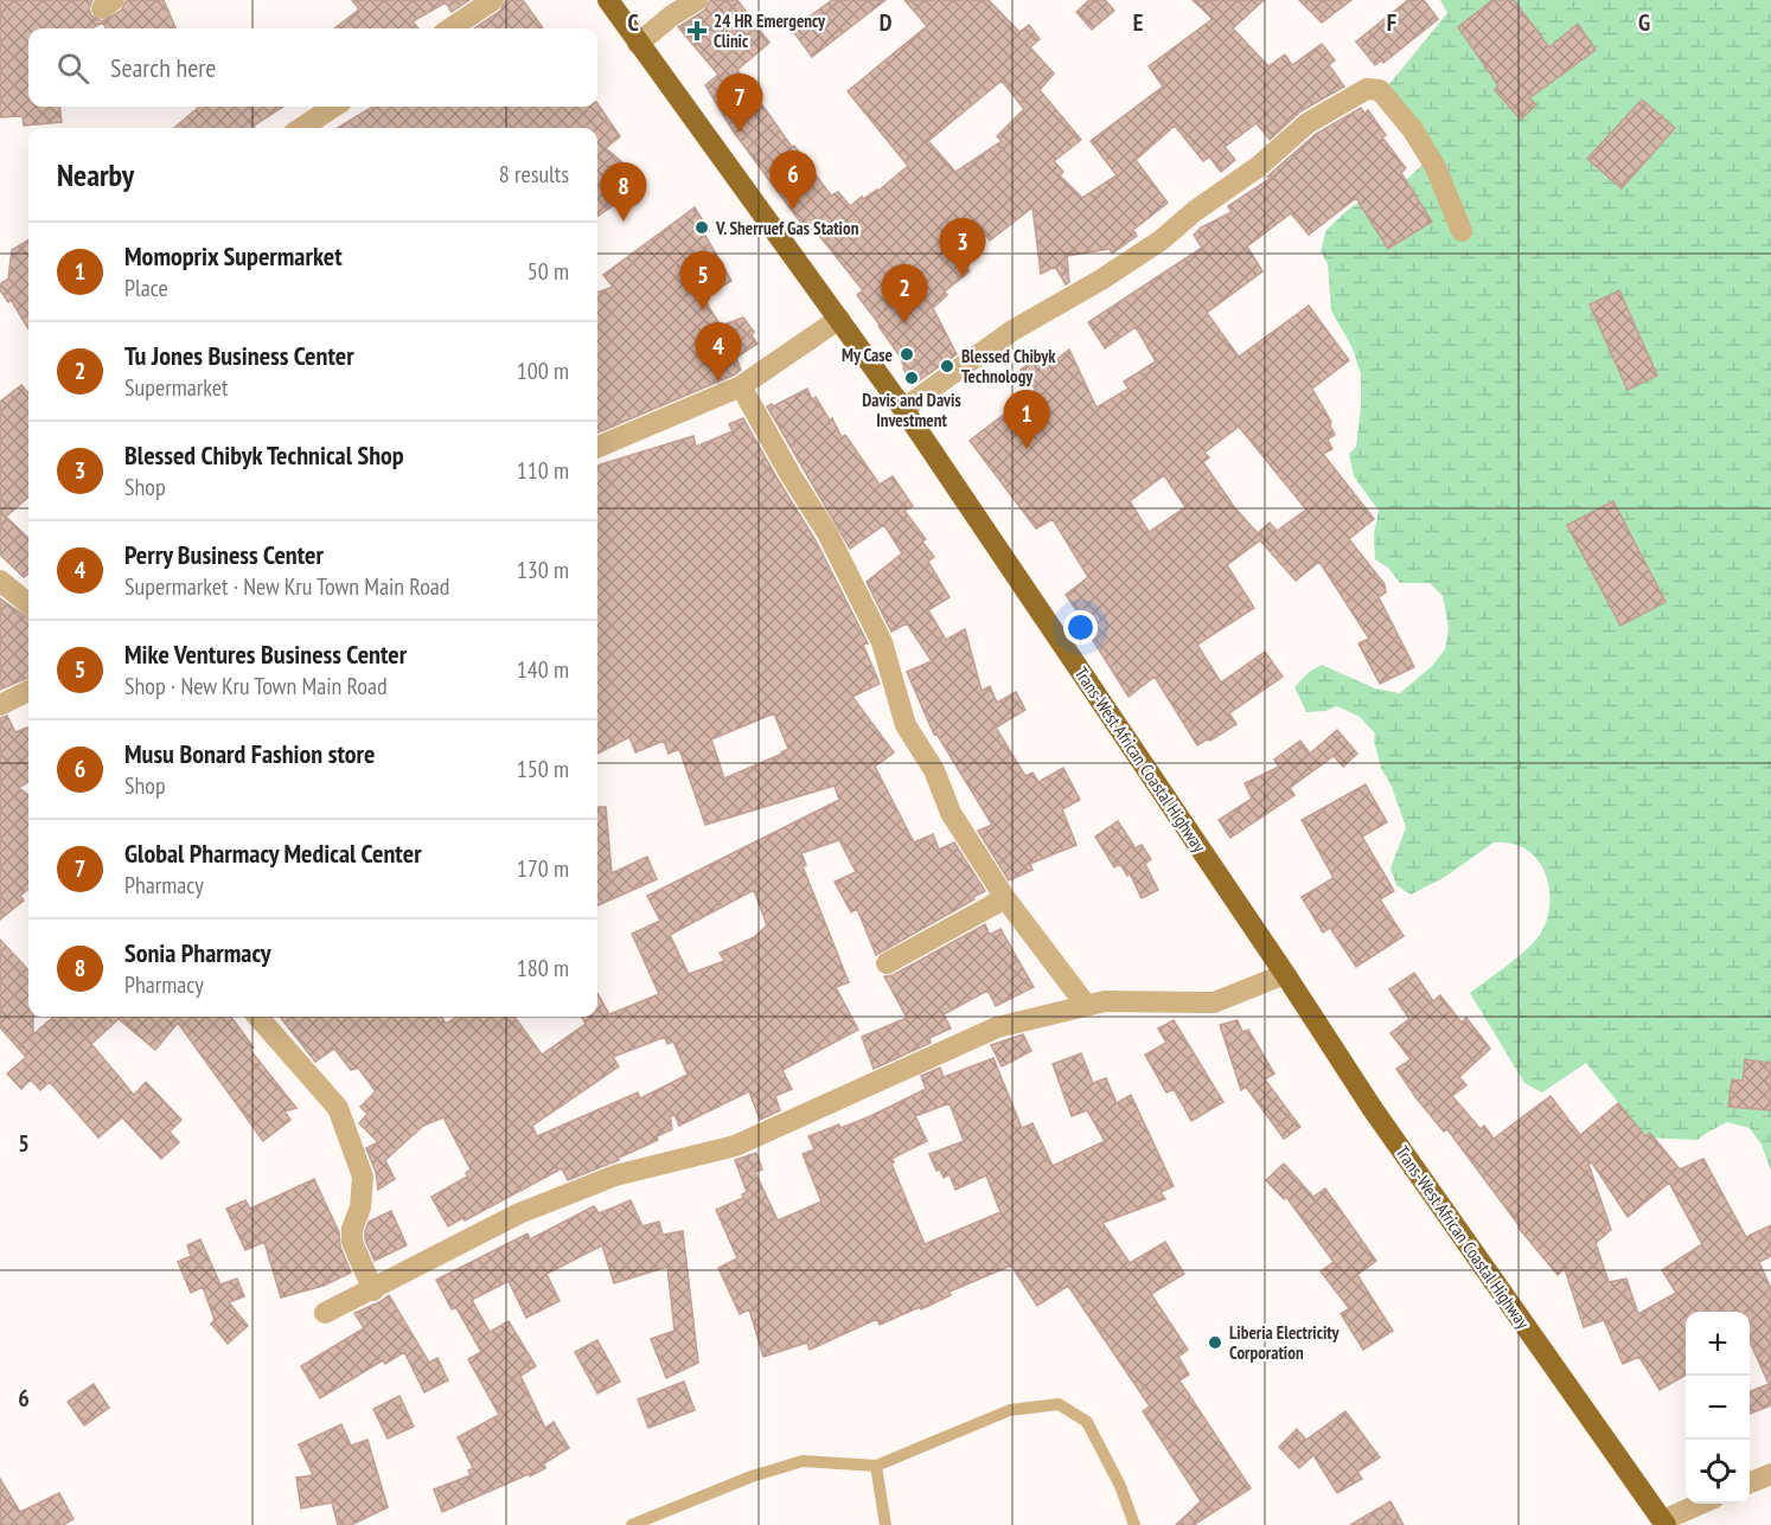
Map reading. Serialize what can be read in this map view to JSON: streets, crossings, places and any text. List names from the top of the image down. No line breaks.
{"streets":{"highway":["Trans-West African Coastal Highway"]},"places":{"health":["24 HR Emergency Clinic"],"other":["V. Sherruef Gas Station","My Case","Blessed Chibyk Technology","Davis and Davis Investment","Liberia Electricity Corporation"]},"page":{"search":"Search here","pins":["7","6","8","3","5","2","4","1"],"heading":["Nearby","8 results"],"list":[{"mark":"1","name":"Momoprix Supermarket","note":"Place","value":"50 m"},{"mark":"2","name":"Tu Jones Business Center","note":"Supermarket","value":"100 m"},{"mark":"3","name":"Blessed Chibyk Technical Shop","note":"Shop","value":"110 m"},{"mark":"4","name":"Perry Business Center","note":"Supermarket · New Kru Town Main Road","value":"130 m"},{"mark":"5","name":"Mike Ventures Business Center","note":"Shop · New Kru Town Main Road","value":"140 m"},{"mark":"6","name":"Musu Bonard Fashion store","note":"Shop","value":"150 m"},{"mark":"7","name":"Global Pharmacy Medical Center","note":"Pharmacy","value":"170 m"},{"mark":"8","name":"Sonia Pharmacy","note":"Pharmacy","value":"180 m"}],"map_buttons":["+","−"]},"grid":{"columns":["C","D","E","F","G"],"rows":["5","6"]}}
